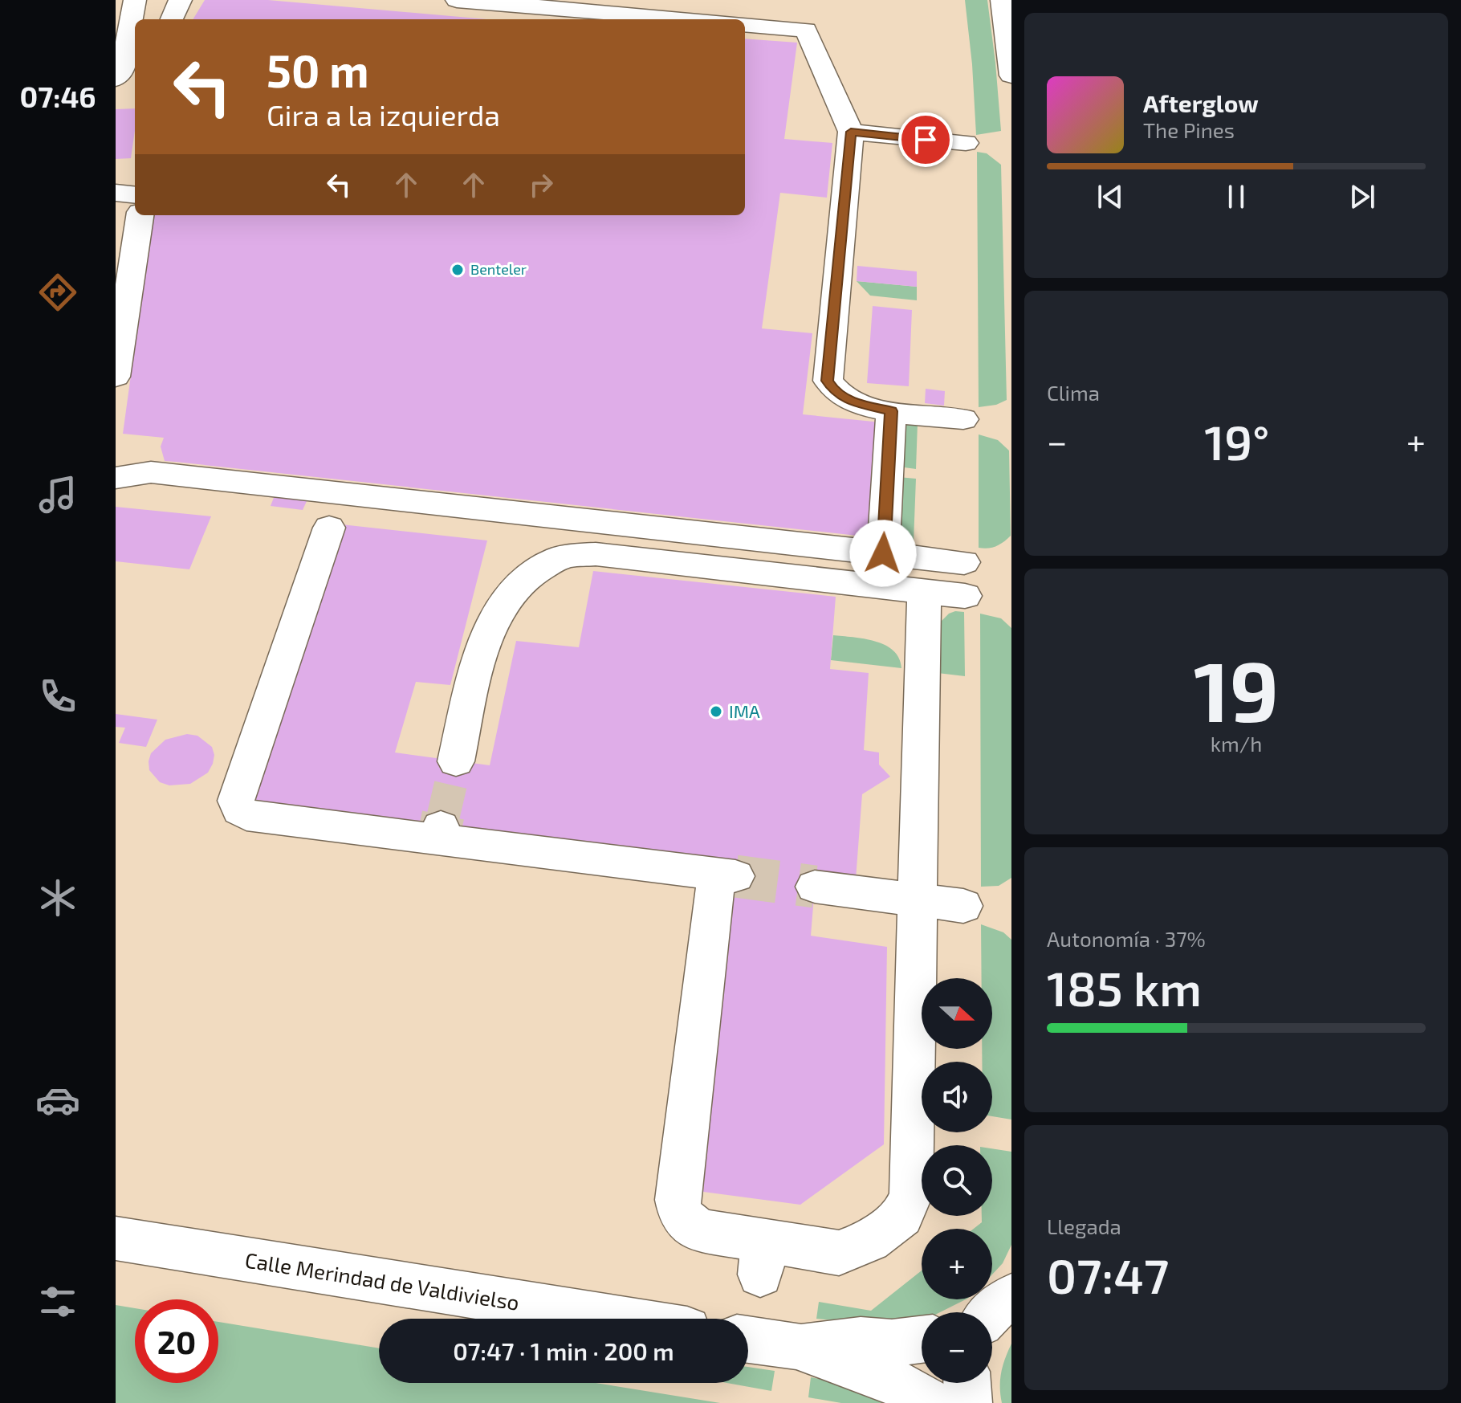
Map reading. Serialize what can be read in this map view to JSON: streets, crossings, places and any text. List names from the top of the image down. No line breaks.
{"streets":{"street":["Calle Merindad de Valdivielso"]},"places":["Benteler","IMA"],"north":"right","page":{"tabs":"07:46","turn":["50 m","Gira a la izquierda"],"song":["Afterglow","The Pines"],"tile":["Clima",["19","km/h"],["Autonomía · 37%","185 km"],["Llegada","07:47"]],"heat":["−","19°","+"],"map_buttons":["+","−"],"limit":"20","trip":"07:47 · 1 min · 200 m"}}
